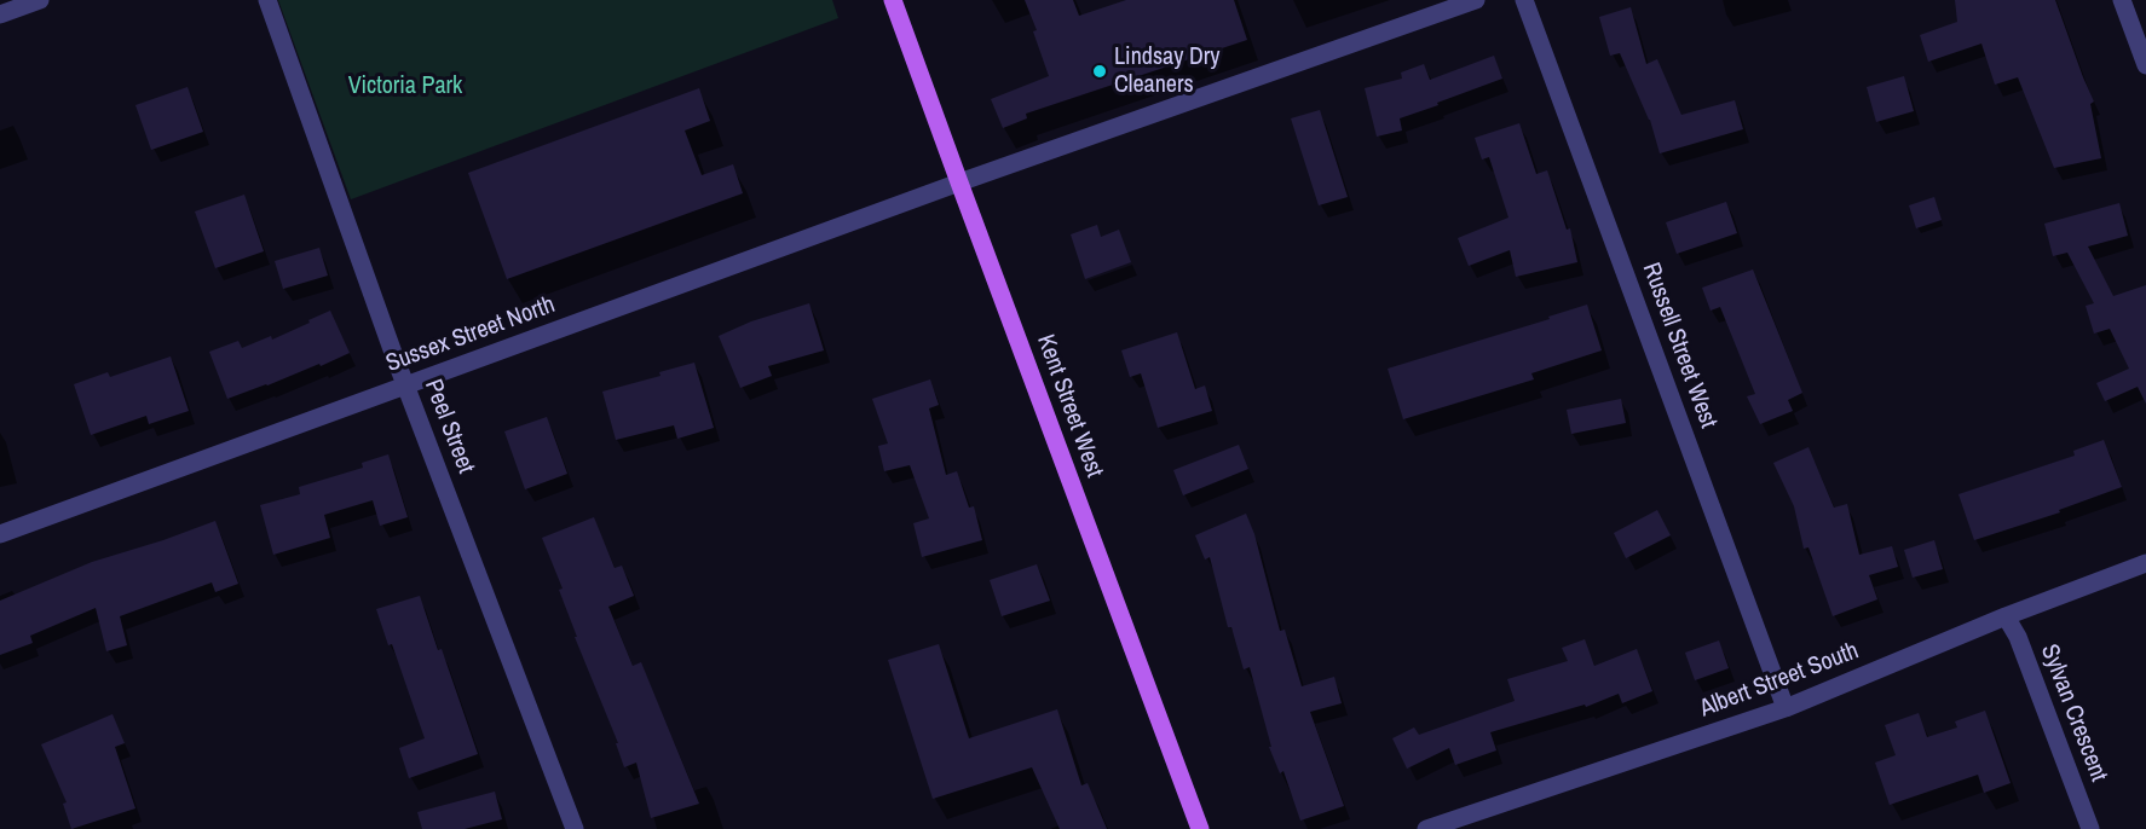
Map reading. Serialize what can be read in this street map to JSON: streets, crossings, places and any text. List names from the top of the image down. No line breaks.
{"streets":{"main road":["Kent Street West"],"street":["Sussex Street North","Russell Street West","Peel Street","Albert Street South","Sylvan Crescent"]},"crossings":[["Sussex Street North","Kent Street West"],["Sussex Street North","Peel Street"],["Russell Street West","Albert Street South"],["Albert Street South","Sylvan Crescent"]],"parks":["Victoria Park"],"places":["Lindsay Dry Cleaners"]}
